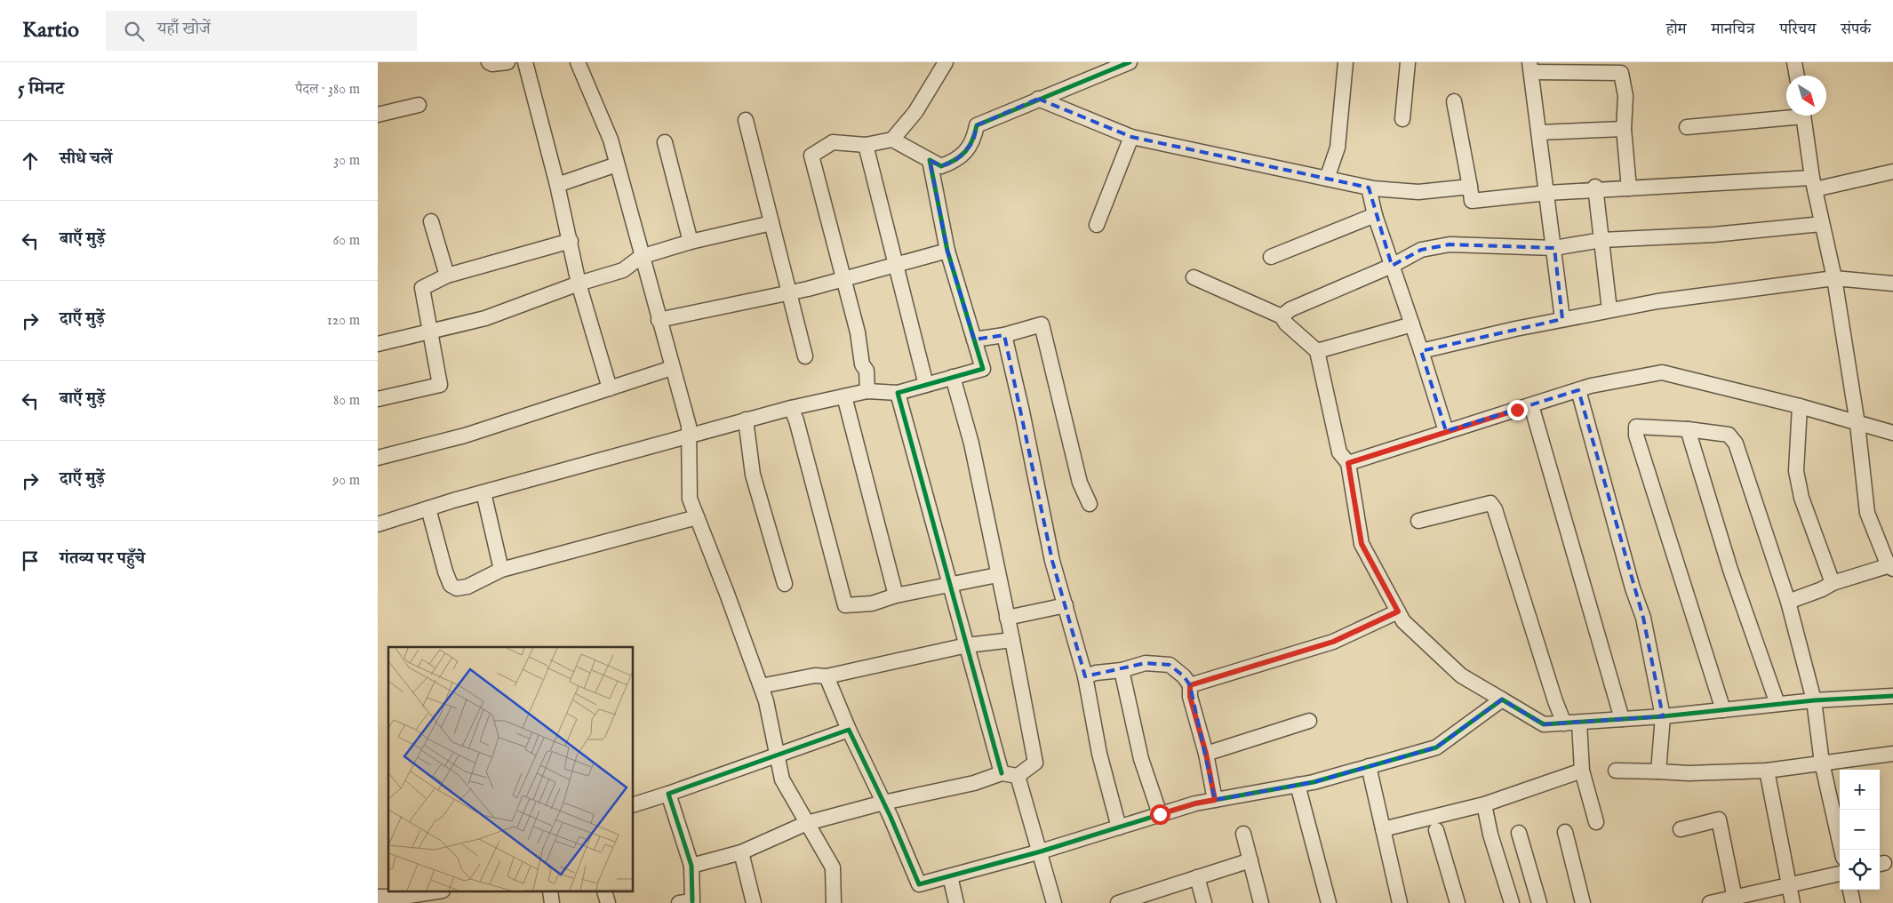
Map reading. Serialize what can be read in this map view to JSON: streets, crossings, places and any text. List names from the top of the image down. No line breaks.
{"north":"bottom right","page":{"header":"Kartio","search":"यहाँ खोजें","nav":["होम","मानचित्र","परिचय","संपर्क"],"heading":["5 मिनट","पैदल · 380 m"],"list":[["सीधे चलें","30 m"],["बाएँ मुड़ें","60 m"],["दाएँ मुड़ें","120 m"],["बाएँ मुड़ें","80 m"],["दाएँ मुड़ें","90 m"],"गंतव्य पर पहुँचे"],"map_buttons":["+","−"]}}
